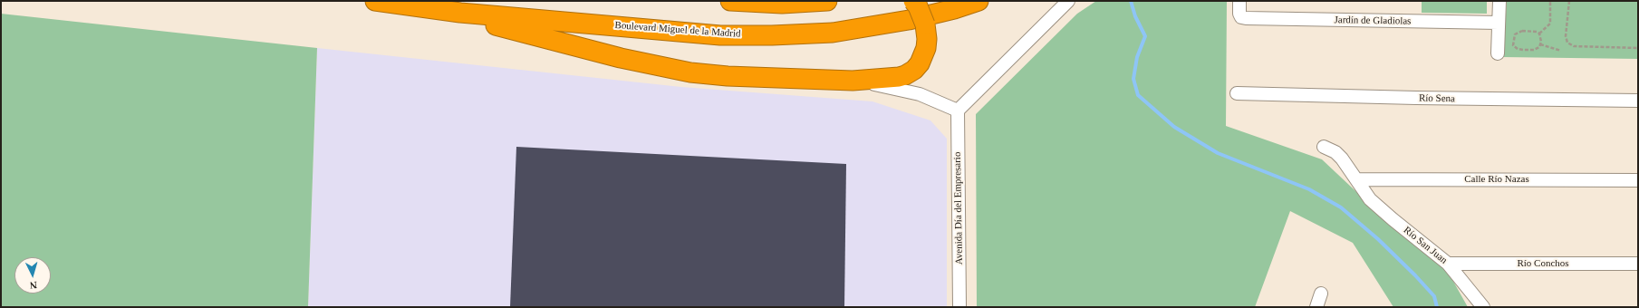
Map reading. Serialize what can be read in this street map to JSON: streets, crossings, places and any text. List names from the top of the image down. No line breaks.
{"streets":{"highway":["Boulevard Miguel de la Madrid"],"street":["Jardín de Gladiolas","Río Sena","Calle Río Nazas","Avenida Día del Empresario","Río San Juan","Río Conchos"]},"crossings":[["Calle Río Nazas","Río San Juan"],["Río San Juan","Río Conchos"]],"north":"bottom"}
